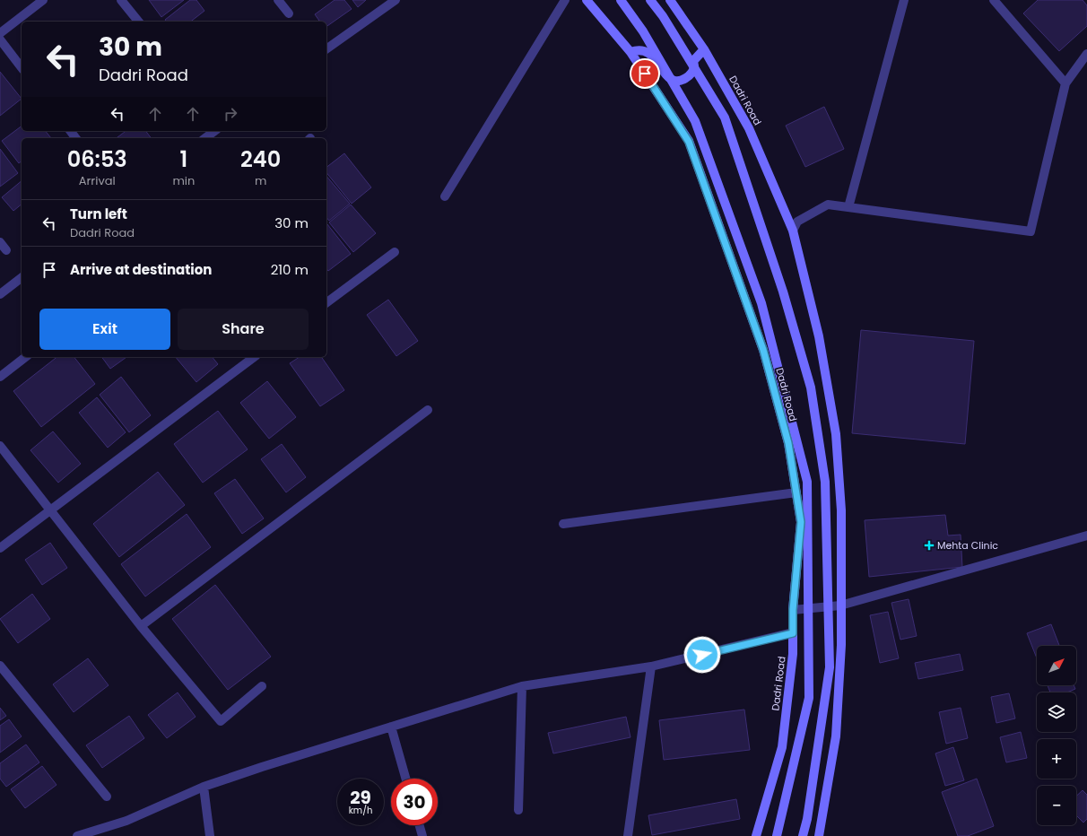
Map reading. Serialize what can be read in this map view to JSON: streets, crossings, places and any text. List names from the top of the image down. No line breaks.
{"streets":{"main road":["Dadri Road"]},"places":{"health":["Mehta Clinic"]},"north":"top right","page":{"turn":["30 m","Dadri Road"],"eta":["06:53","Arrival","1","min","240","m"],"list":[{"name":"Turn left","note":"Dadri Road","value":"30 m"},{"name":"Arrive at destination","value":"210 m"}],"buttons":["Exit","Share"],"map_buttons":["+","−"],"speed":"29 km/h","limit":"30"}}
